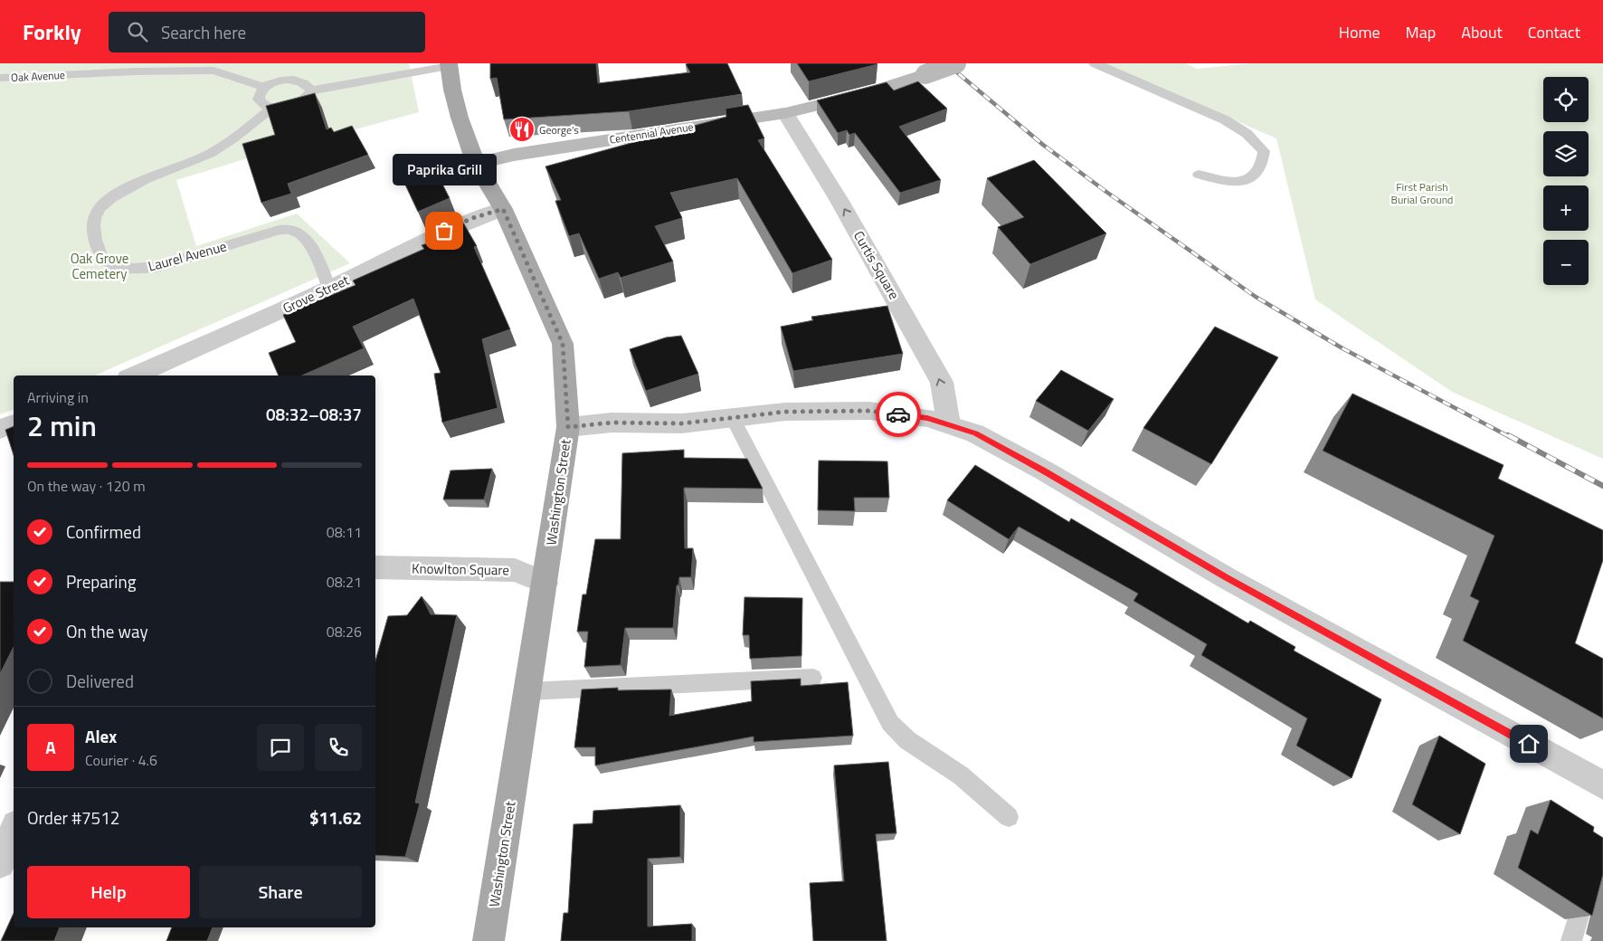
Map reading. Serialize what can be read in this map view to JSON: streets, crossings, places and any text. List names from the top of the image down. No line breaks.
{"streets":{"main road":["Washington Street"],"street":["Centennial Avenue","Curtis Square","Grove Street","Knowlton Square"],"lane":["Oak Avenue","Laurel Avenue"]},"crossings":[["Centennial Avenue","Curtis Square"],["Centennial Avenue","Washington Street"],["Laurel Avenue","Grove Street"],["Grove Street","Washington Street"],["Washington Street","Knowlton Square"]],"one_way":["Curtis Square"],"parks":["First Parish Burial Ground","Oak Grove Cemetery"],"places":{"restaurant":["George's"],"other":["Paprika Grill"]},"page":{"header":"Forkly","search":"Search here","nav":["Home","Map","About","Contact"],"map_buttons":["+","−"],"bubble":"Paprika Grill","heading":["2 min","Arriving in","08:32–08:37"],"panel":["Alex","Courier · 4.6","Order #7512","$11.62"],"bar":"On the way · 120 m","list":[["Confirmed","08:11"],["Preparing","08:21"],["On the way","08:26"],"Delivered"],"round":"A","buttons":["Help","Share"]}}
